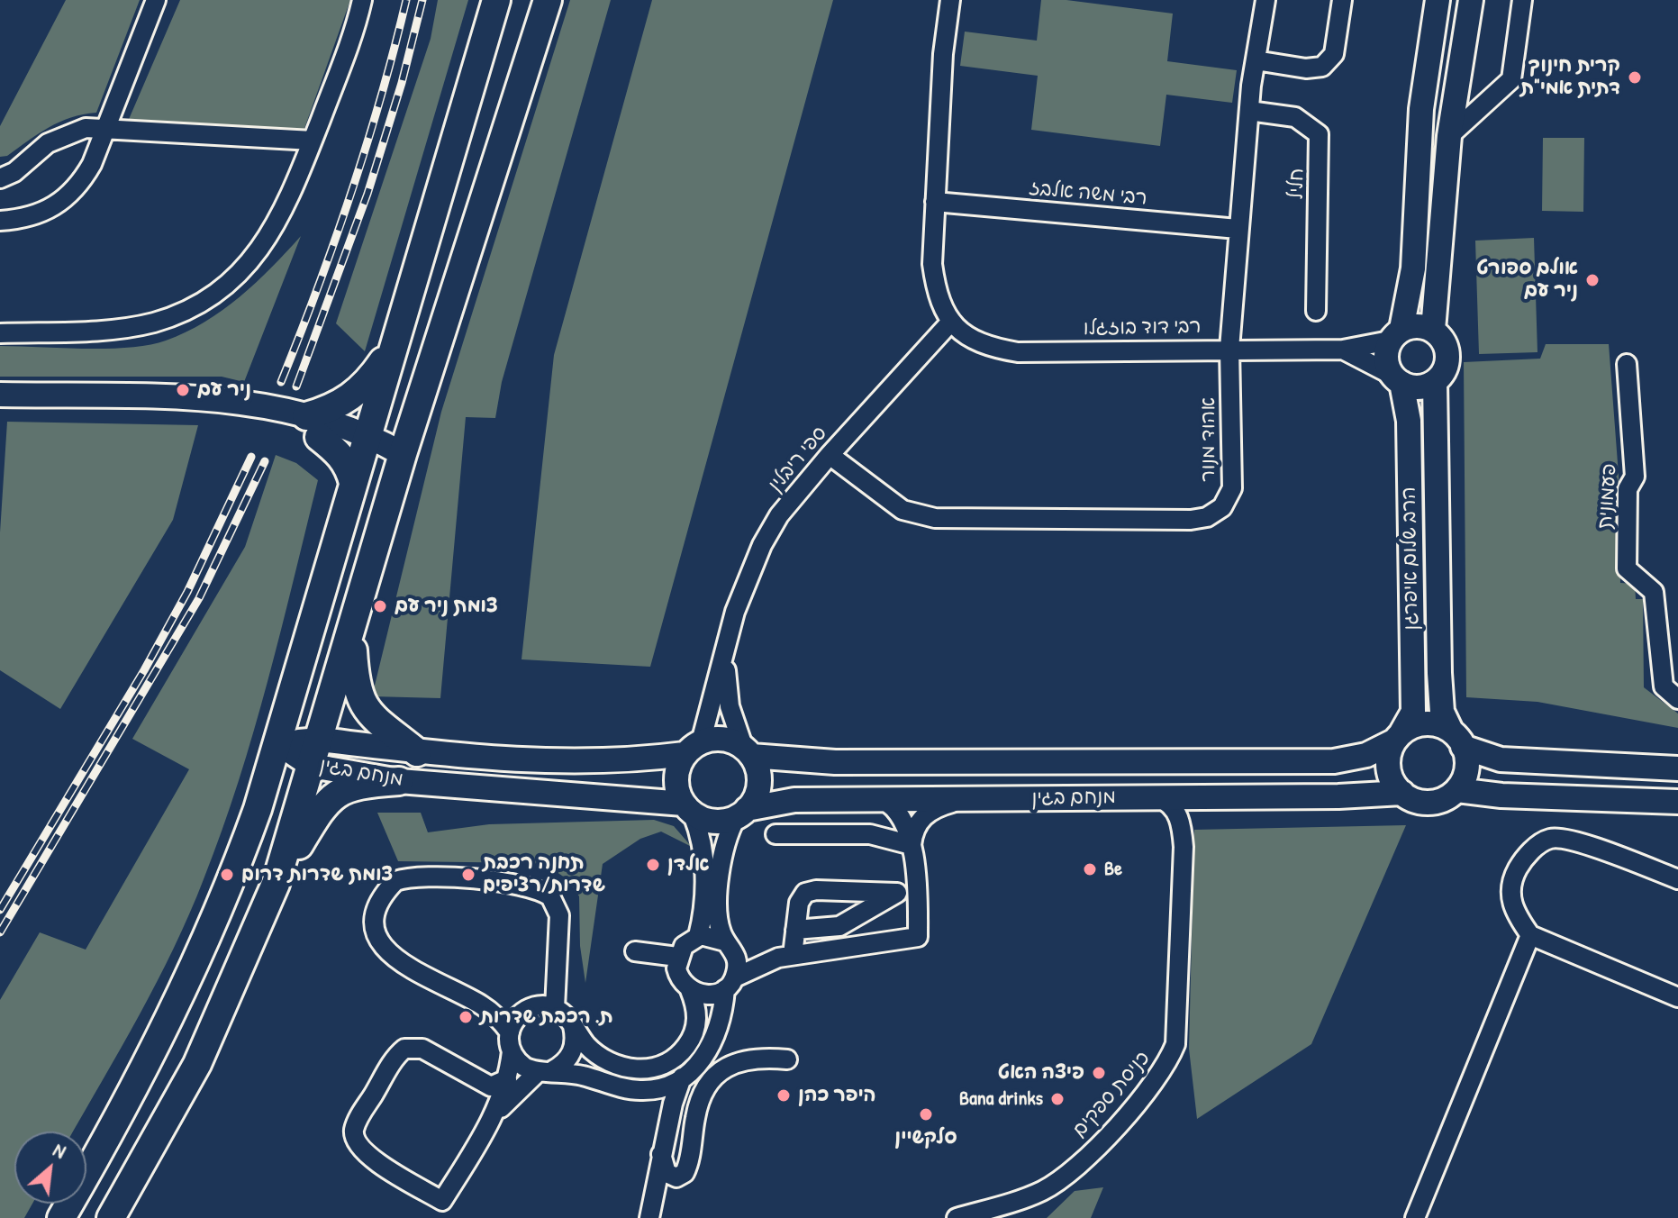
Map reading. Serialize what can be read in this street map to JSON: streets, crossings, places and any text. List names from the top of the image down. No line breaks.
{"streets":{"main road":["הרב שלום איפרגן","מנחם בגין"],"street":["חליל","רבי משה אלבז","רבי דוד בוזגלו","אהוד מנור","ספי ריבלין","פעמונית","כניסת ספקים"]},"crossings":[["חליל","אהוד מנור"],["רבי משה אלבז","אהוד מנור"],["רבי דוד בוזגלו","אהוד מנור"],["רבי דוד בוזגלו","ספי ריבלין"],["רבי דוד בוזגלו","הרב שלום איפרגן"],["אהוד מנור","ספי ריבלין"],["ספי ריבלין","מנחם בגין"],["הרב שלום איפרגן","מנחם בגין"],["מנחם בגין","כניסת ספקים"]],"places":["קרית חינוך דתית אמי\"ת","אולם ספורט ניר עם","ניר עם","צומת ניר עם","אלדן","Be","צומת שדרות דרום","תחנה רכבת שדרות/רציפים","ת. רכבת שדרות","פיצה האט","היפר כהן","Bana drinks","סלקשיין"],"north":"top right"}
